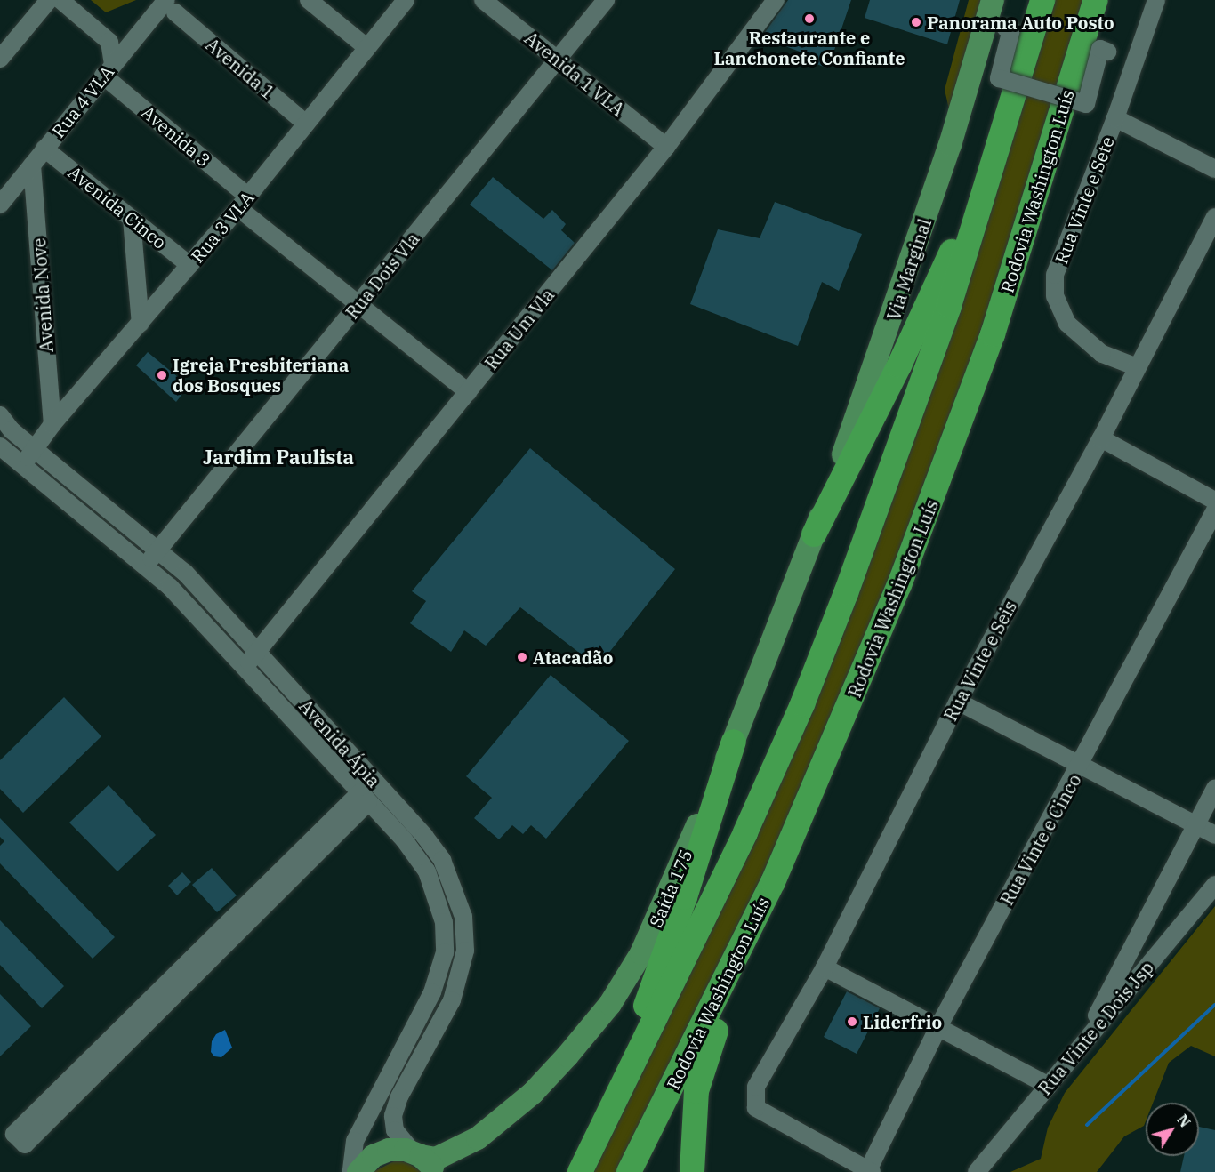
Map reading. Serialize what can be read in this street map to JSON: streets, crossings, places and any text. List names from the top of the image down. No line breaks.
{"streets":{"highway":["Rodovia Washington Luís"],"main road":["Via Marginal","Saída 175"],"street":["Avenida 1","Avenida 1 VLA","Rua 4 VLA","Avenida 3","Rua Vinte e Sete","Avenida Cinco","Rua 3 VLA","Rua Dois Vla","Avenida Nove","Rua Um Vla","Rua Vinte e Seis","Avenida Ápia","Rua Vinte e Cinco","Rua Vinte e Dois Jsp"]},"crossings":[["Avenida 1","Rua 4 VLA"],["Avenida 1","Rua 3 VLA"],["Avenida 1 VLA","Rua Dois Vla"],["Avenida 1 VLA","Rua Um Vla"],["Rua 4 VLA","Avenida 3"],["Rua 4 VLA","Avenida Cinco"],["Rua 4 VLA","Avenida Nove"],["Avenida 3","Rua 3 VLA"],["Avenida 3","Rua Dois Vla"],["Avenida 3","Rua Um Vla"],["Rua Vinte e Sete","Rua Vinte e Seis"],["Avenida Cinco","Rua 3 VLA"],["Rua 3 VLA","Avenida Nove"],["Rua 3 VLA","Avenida Ápia"],["Via Marginal","Saída 175"],["Rua Dois Vla","Avenida Ápia"],["Rua Um Vla","Avenida Ápia"],["Rua Vinte e Seis","Rua Vinte e Cinco"],["Avenida Ápia","Saída 175"]],"districts":["Jardim Paulista"],"places":["Restaurante e Lanchonete Confiante","Panorama Auto Posto","Igreja Presbiteriana dos Bosques","Atacadão","Liderfrio"],"north":"top right"}
